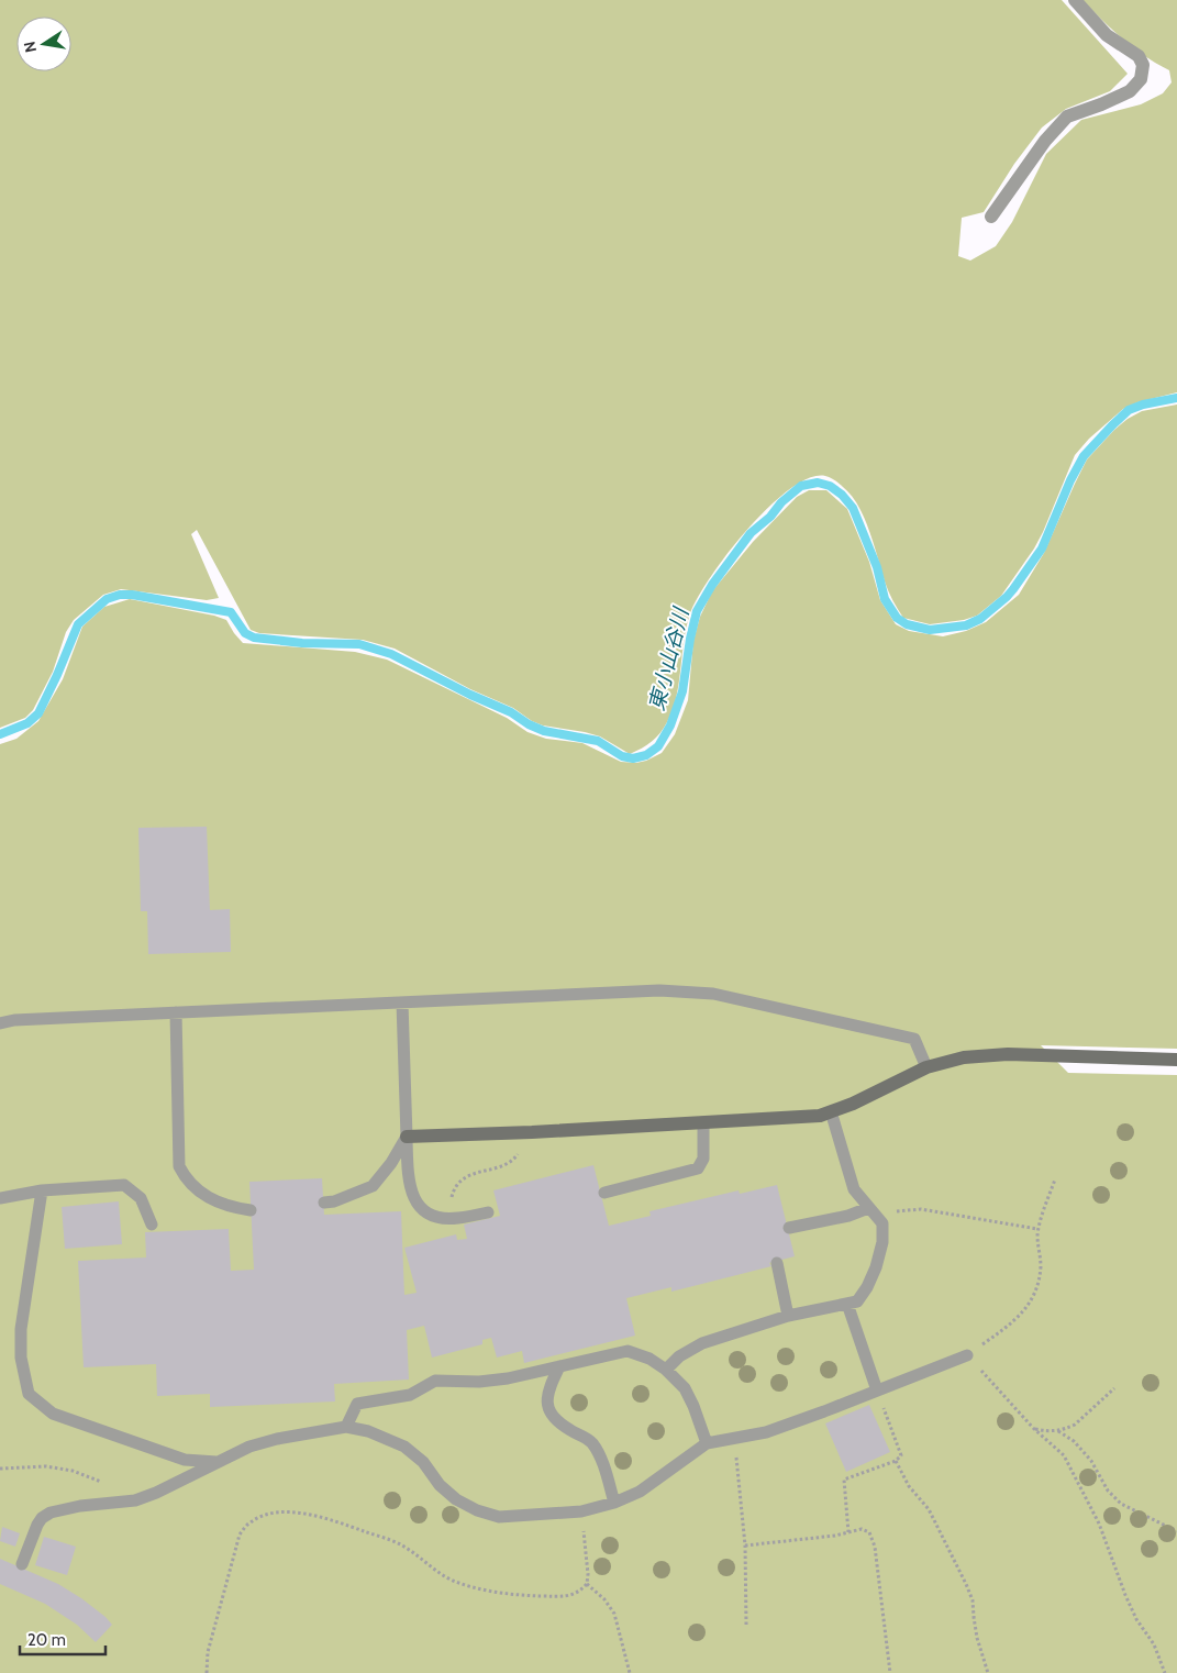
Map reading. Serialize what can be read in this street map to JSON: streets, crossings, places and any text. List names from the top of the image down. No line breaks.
{"water":["東小山谷川"],"scale_bar":"20 m","north":"left"}
